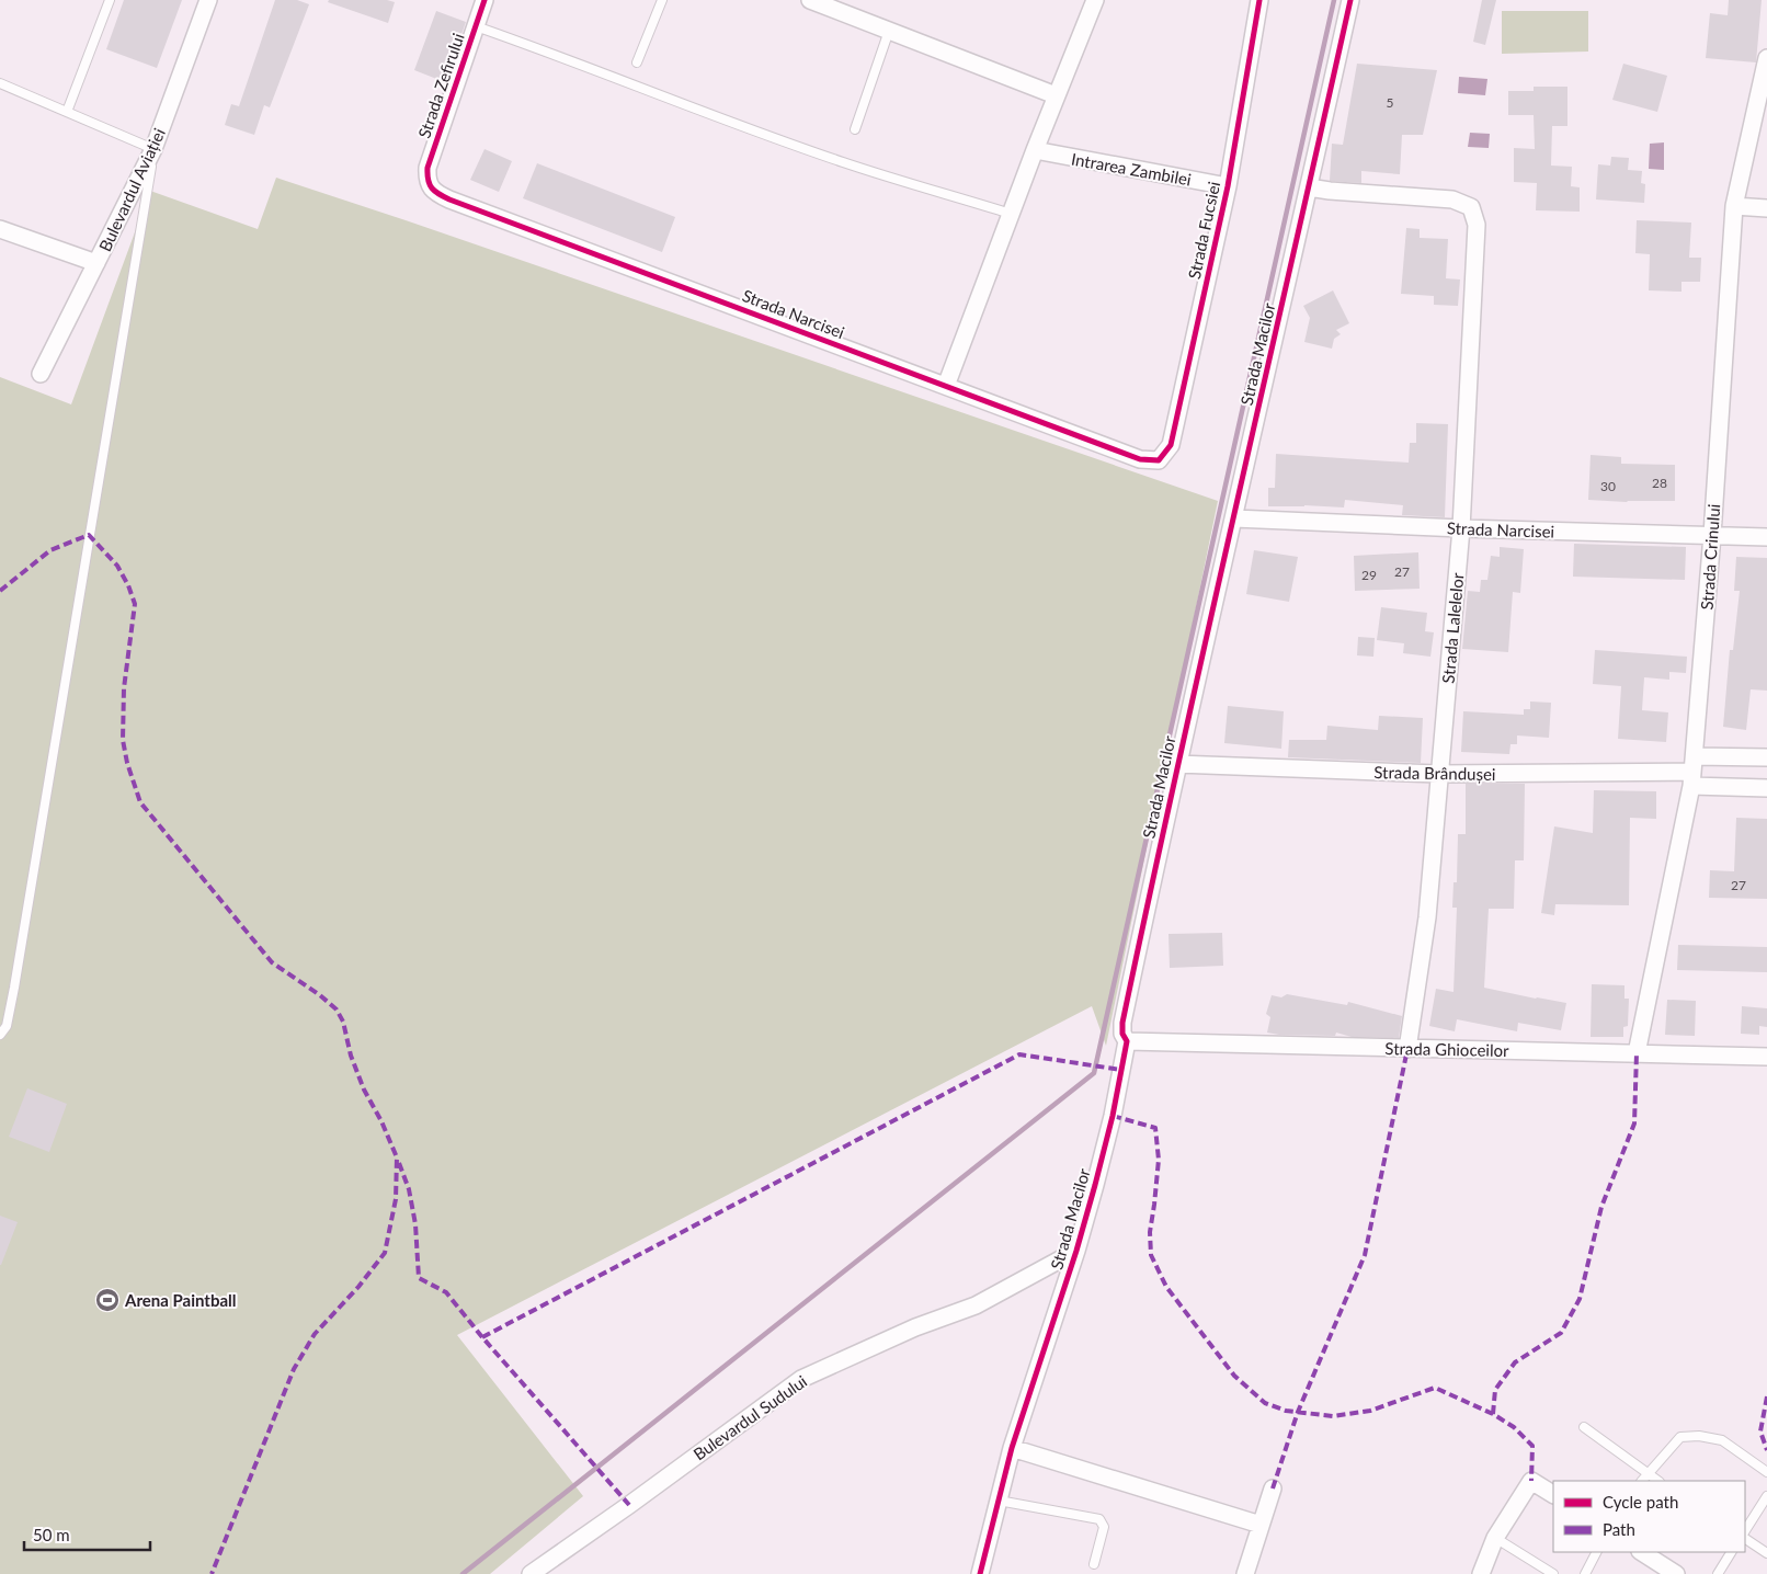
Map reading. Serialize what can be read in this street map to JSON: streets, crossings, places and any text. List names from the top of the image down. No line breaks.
{"streets":{"street":["Strada Zefirului","Intrarea Zambilei","Bulevardul Aviației","Strada Fucsiei","Strada Narcisei","Strada Macilor","Strada Crinului","Strada Lalelelor","Strada Brândușei","Strada Ghioceilor","Bulevardul Sudului"]},"crossings":[["Strada Zefirului","Strada Narcisei"],["Intrarea Zambilei","Strada Fucsiei"],["Strada Fucsiei","Strada Narcisei"],["Strada Narcisei","Strada Macilor"],["Strada Narcisei","Strada Crinului"],["Strada Narcisei","Strada Lalelelor"],["Strada Macilor","Strada Lalelelor"],["Strada Macilor","Strada Brândușei"],["Strada Macilor","Strada Ghioceilor"],["Strada Macilor","Bulevardul Sudului"],["Strada Crinului","Strada Brândușei"],["Strada Crinului","Strada Ghioceilor"],["Strada Lalelelor","Strada Brândușei"],["Strada Lalelelor","Strada Ghioceilor"]],"places":{"sports":["Arena Paintball"]},"house_numbers":["5","28","30","27","29","27"],"legend":["Cycle path","Path"],"scale_bar":"50 m"}
